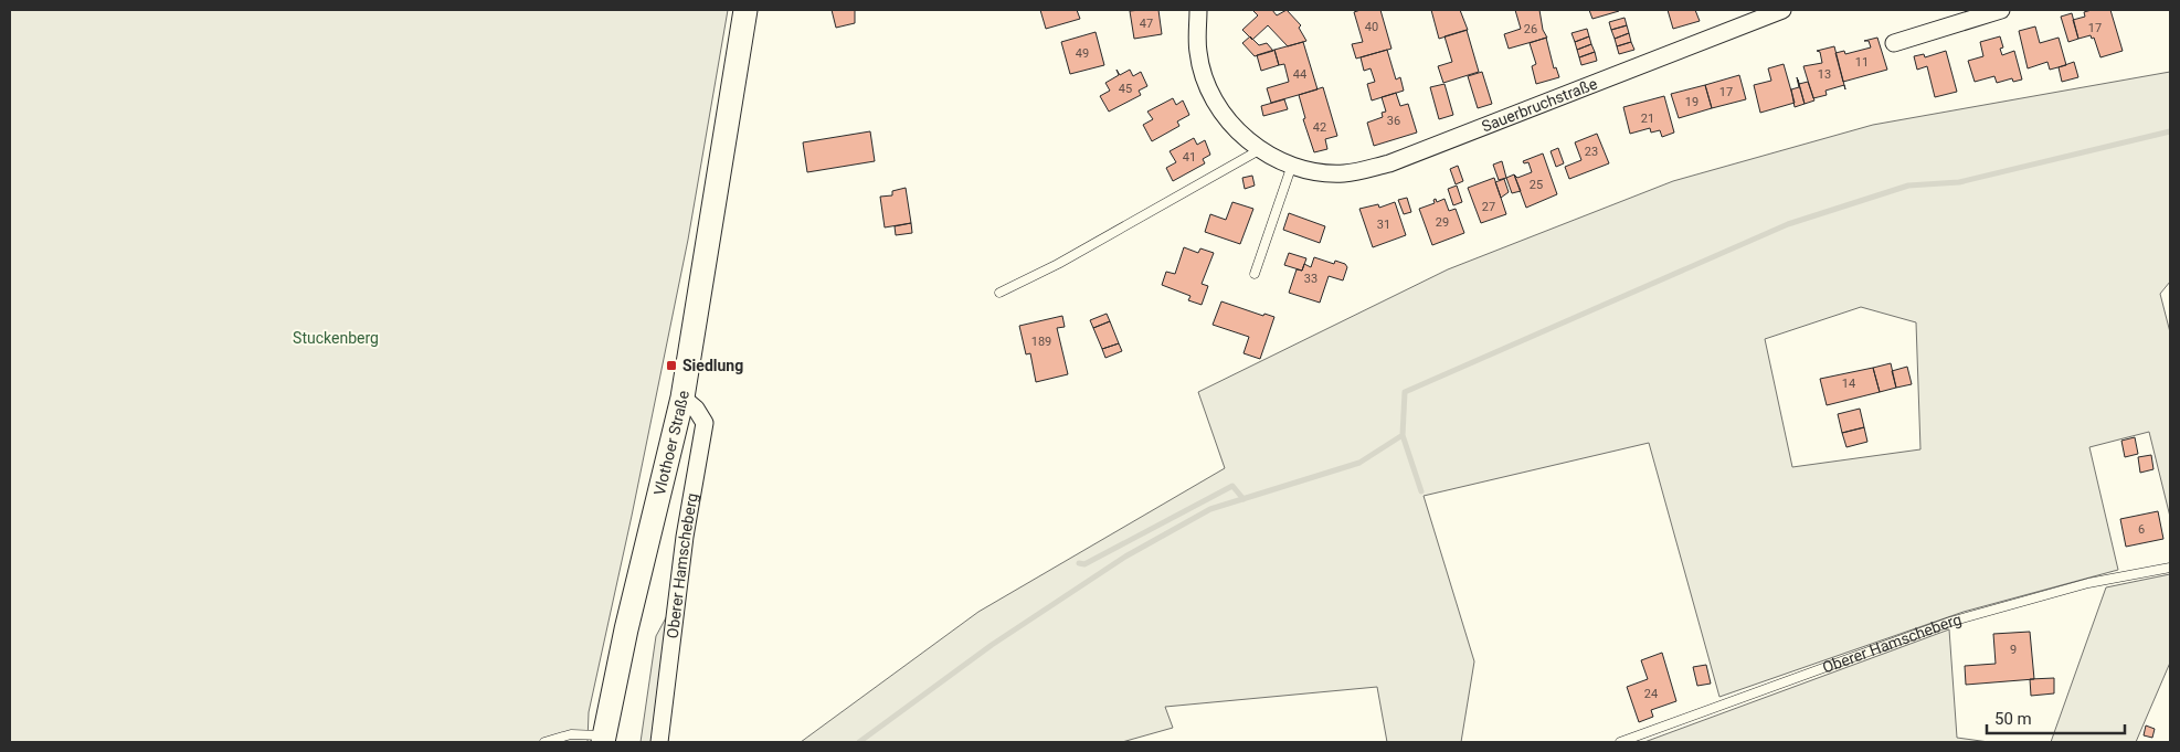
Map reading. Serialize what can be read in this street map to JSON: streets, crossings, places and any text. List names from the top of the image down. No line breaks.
{"streets":{"main road":["Vlothoer Straße"],"street":["Sauerbruchstraße","Oberer Hamscheberg"]},"crossings":[["Vlothoer Straße","Oberer Hamscheberg"]],"parks":["Stuckenberg"],"places":{"transit":["Siedlung"]},"house_numbers":["47","40","17","26","49","11","44","13","45","17","19","21","36","42","23","41","25","27","29","31","33","189","14","6","9","24"],"scale_bar":"50 m"}
